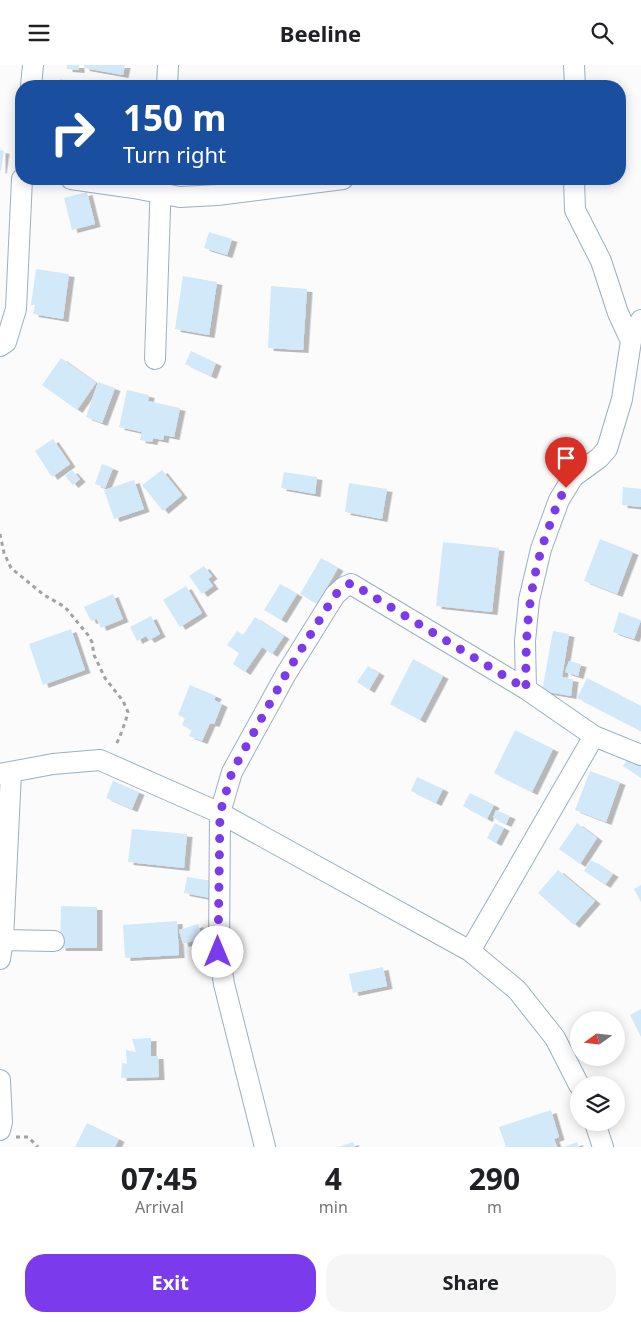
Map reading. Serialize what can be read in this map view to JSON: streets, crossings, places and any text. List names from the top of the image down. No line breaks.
{"north":"left","page":{"header":"Beeline","turn":["150 m","Turn right"],"eta":["07:45","Arrival","4","min","290","m"],"buttons":["Exit","Share"]}}
